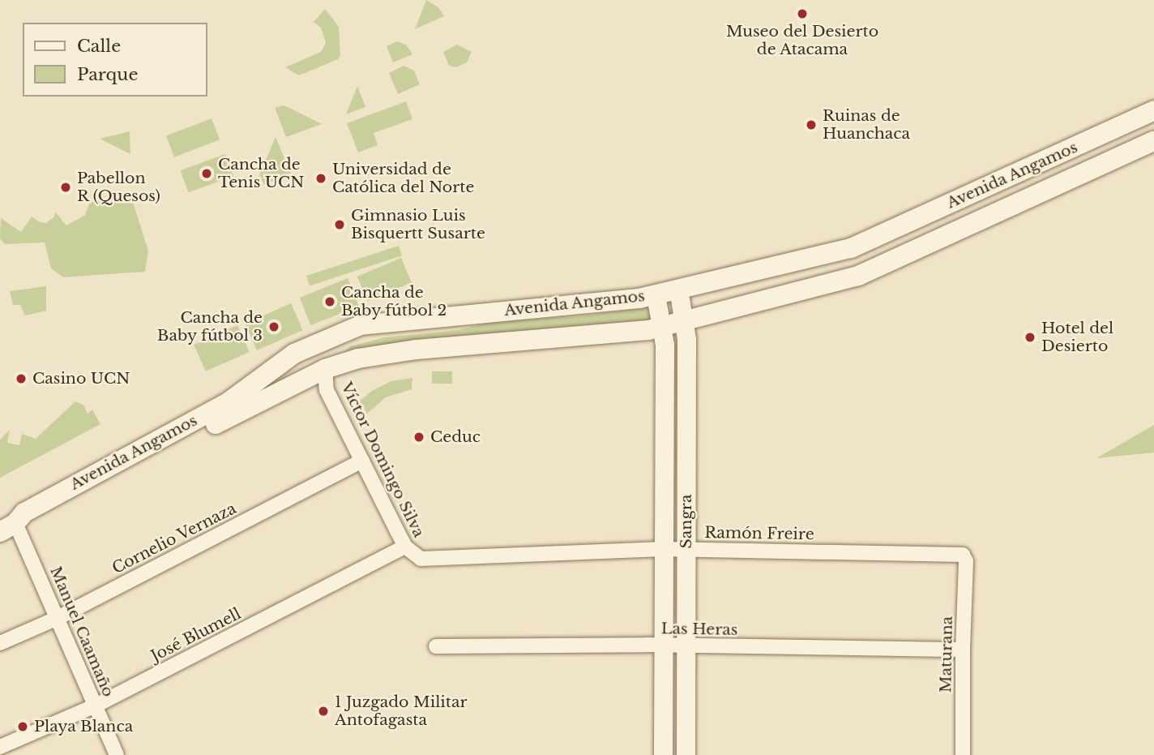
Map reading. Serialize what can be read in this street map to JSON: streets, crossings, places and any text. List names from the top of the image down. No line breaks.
{"streets":{"main road":["Avenida Angamos"],"street":["Víctor Domingo Silva","Sangra","Ramón Freire","Cornelio Vernaza","Las Heras","Manuel Caamaño","José Blumell","Maturana"]},"crossings":[["Avenida Angamos","Víctor Domingo Silva"],["Avenida Angamos","Sangra"],["Avenida Angamos","Manuel Caamaño"],["Víctor Domingo Silva","Ramón Freire"],["Víctor Domingo Silva","Cornelio Vernaza"],["Víctor Domingo Silva","José Blumell"],["Sangra","Ramón Freire"],["Sangra","Las Heras"],["Ramón Freire","Maturana"],["Cornelio Vernaza","Manuel Caamaño"],["Las Heras","Maturana"],["Manuel Caamaño","José Blumell"]],"places":["Museo del Desierto de Atacama","Ruinas de Huanchaca","Cancha de Tenis UCN","Universidad de Católica del Norte","Pabellon R (Quesos)","Gimnasio Luis Bisquertt Susarte","Cancha de Baby fútbol 2","Cancha de Baby fútbol 3","Hotel del Desierto","Casino UCN","Ceduc","1 Juzgado Militar Antofagasta","Playa Blanca"],"legend":["Calle","Parque"]}
